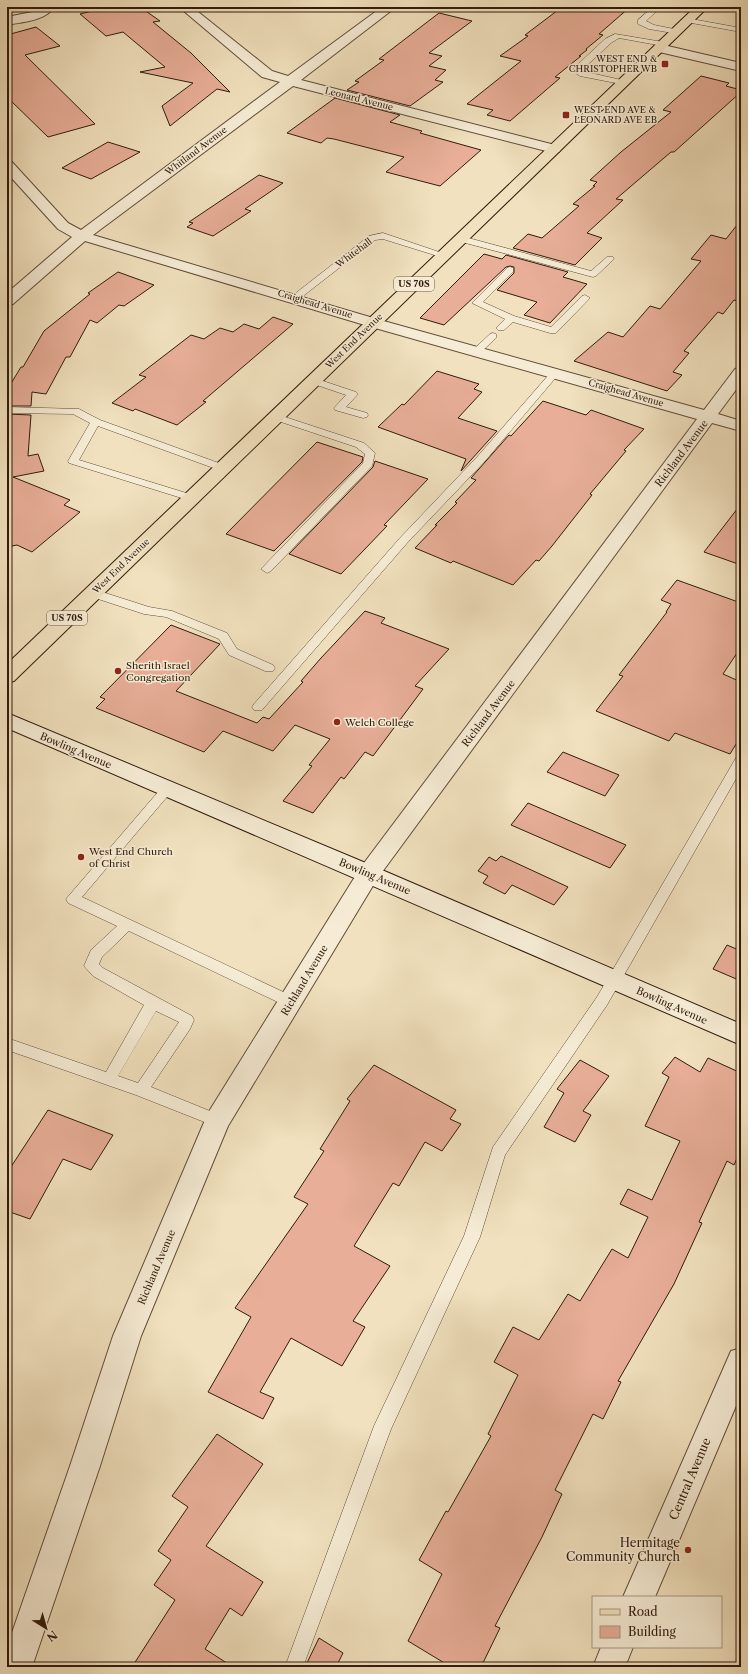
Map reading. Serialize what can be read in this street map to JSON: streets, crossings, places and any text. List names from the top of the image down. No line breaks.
{"streets":{"main road":["US 70S","West End Avenue"],"street":["Leonard Avenue","Whitland Avenue","Craighead Avenue","Richland Avenue","Bowling Avenue","Central Avenue"],"lane":["Whitehall"]},"crossings":[["Leonard Avenue","Whitland Avenue"],["Leonard Avenue","West End Avenue"],["Whitland Avenue","Craighead Avenue"],["Whitehall","Craighead Avenue"],["Whitehall","West End Avenue"],["Craighead Avenue","West End Avenue"],["Craighead Avenue","Richland Avenue"],["Richland Avenue","Bowling Avenue"]],"places":{"transit":["WEST END & CHRISTOPHER WB","WEST END AVE & LEONARD AVE EB"],"other":["Sherith Israel Congregation","Welch College","West End Church of Christ","Hermitage Community Church"]},"legend":["Road","Building"],"north":"bottom right"}
